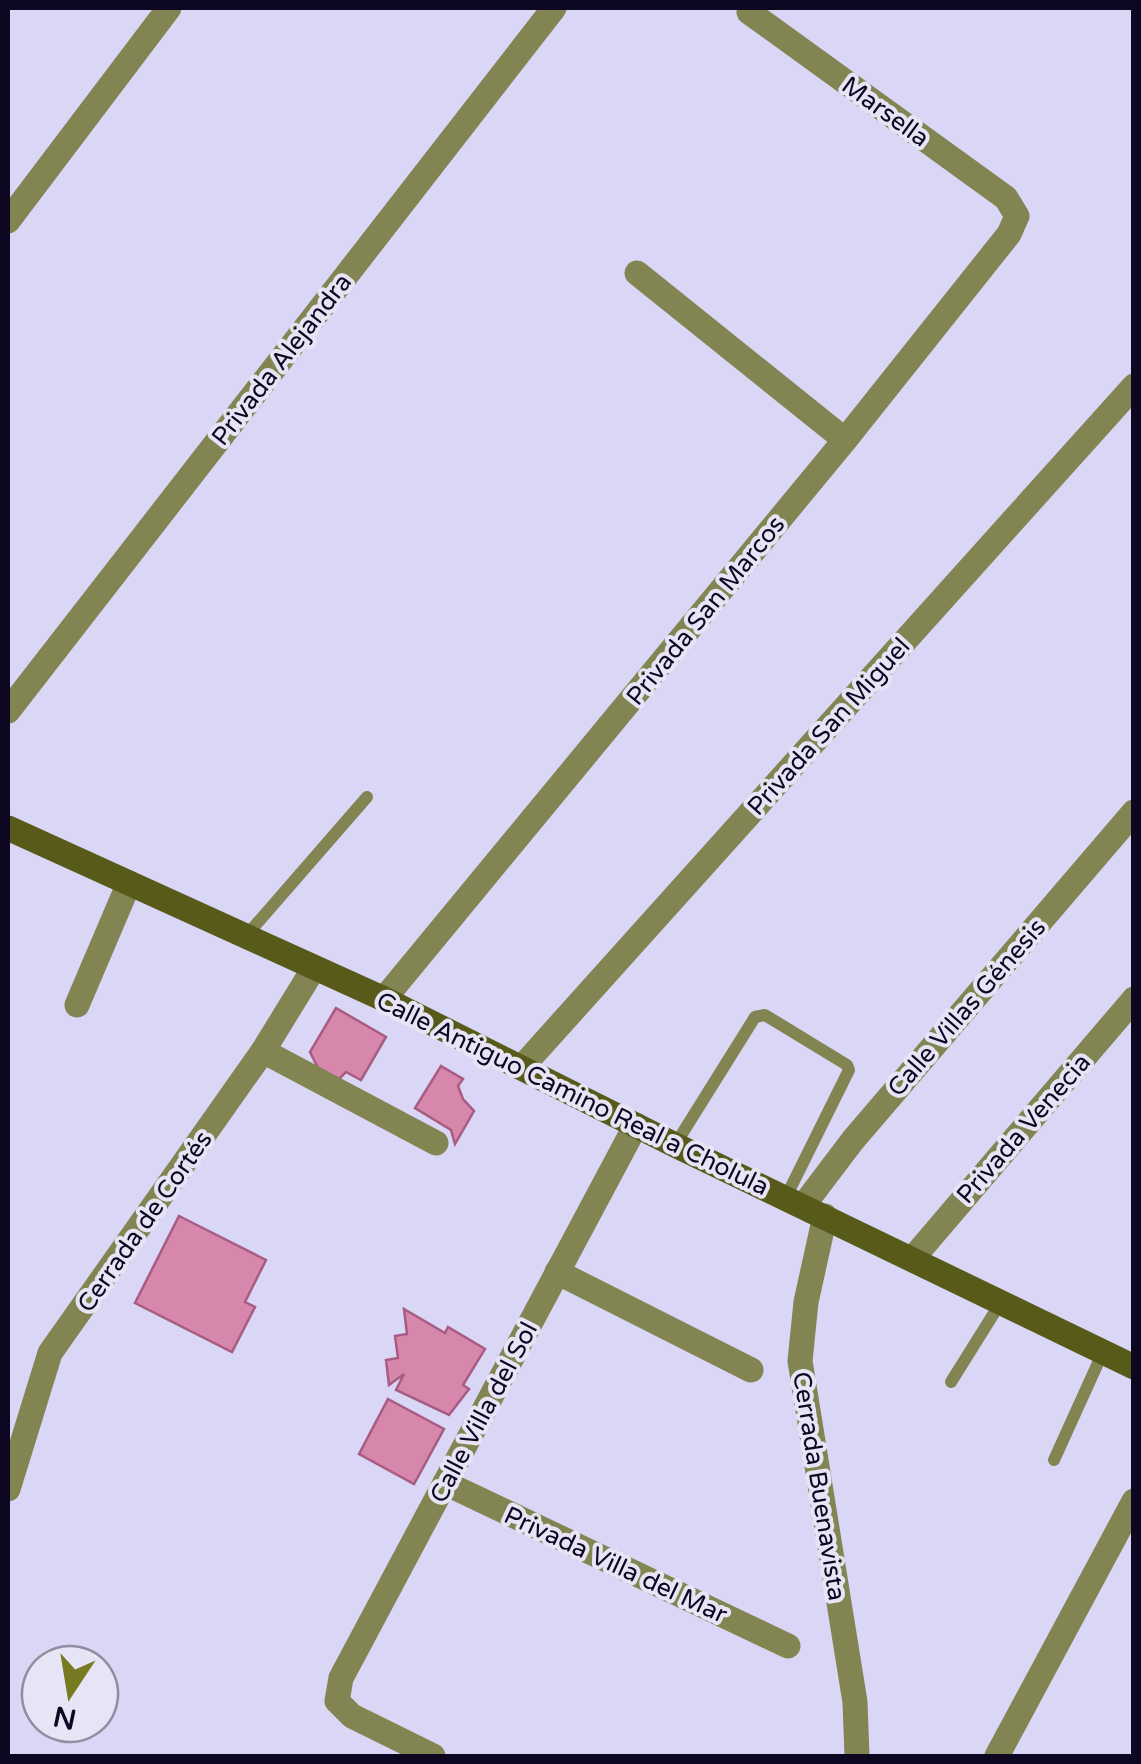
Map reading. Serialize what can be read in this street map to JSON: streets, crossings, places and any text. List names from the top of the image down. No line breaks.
{"streets":{"main road":["Calle Antiguo Camino Real a Cholula"],"street":["Marsella","Privada Alejandra","Privada San Marcos","Privada San Miguel","Calle Villas Génesis","Privada Venecia","Cerrada de Cortés","Calle Villa del Sol","Cerrada Buenavista","Privada Villa del Mar"]},"crossings":[["Marsella","Privada San Marcos"],["Privada San Marcos","Calle Antiguo Camino Real a Cholula"],["Privada San Miguel","Calle Antiguo Camino Real a Cholula"],["Calle Villas Génesis","Calle Antiguo Camino Real a Cholula"],["Calle Villas Génesis","Cerrada Buenavista"],["Calle Antiguo Camino Real a Cholula","Privada Venecia"],["Calle Antiguo Camino Real a Cholula","Cerrada de Cortés"],["Calle Antiguo Camino Real a Cholula","Calle Villa del Sol"],["Calle Antiguo Camino Real a Cholula","Cerrada Buenavista"],["Calle Villa del Sol","Privada Villa del Mar"]],"north":"bottom"}
